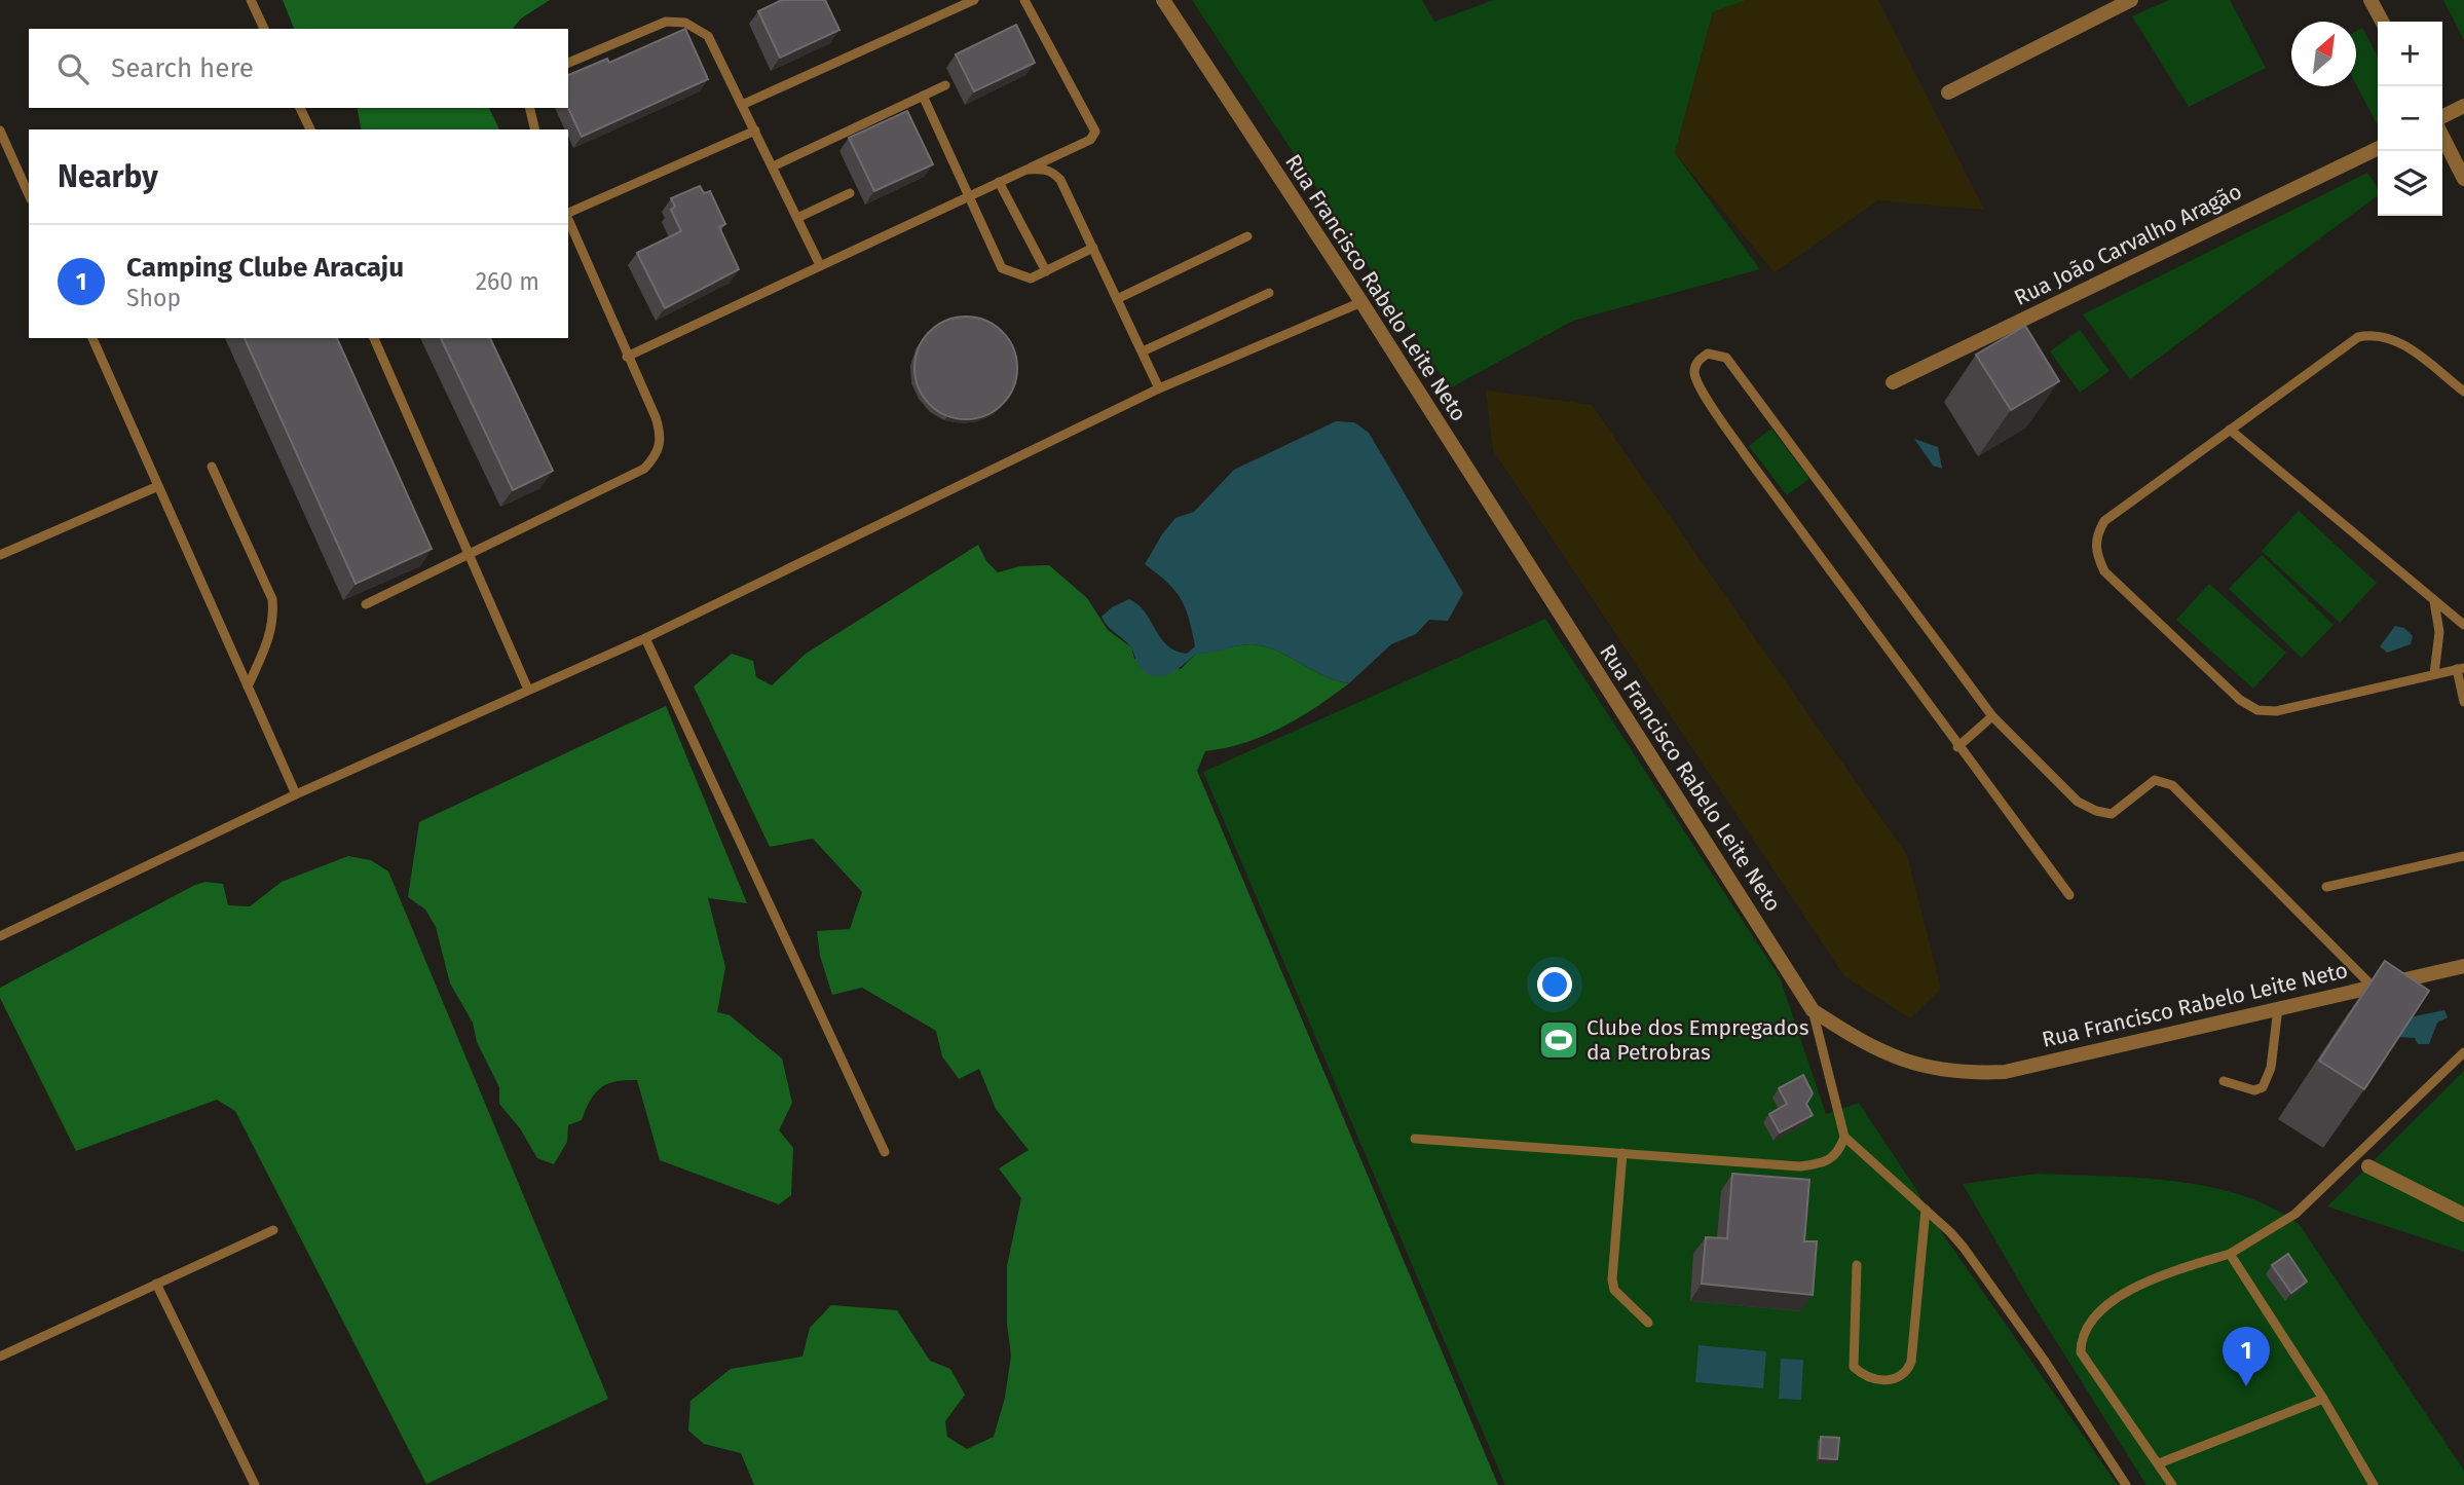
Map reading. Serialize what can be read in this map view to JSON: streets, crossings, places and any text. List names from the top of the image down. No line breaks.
{"streets":{"street":["Rua João Carvalho Aragão","Rua Francisco Rabelo Leite Neto"]},"places":{"sports":["Clube dos Empregados da Petrobras"]},"north":"top right","page":{"map_buttons":["+","−"],"search":"Search here","heading":"Nearby","list":[{"mark":"1","name":"Camping Clube Aracaju","note":"Shop","value":"260 m"}],"pins":"1"}}
